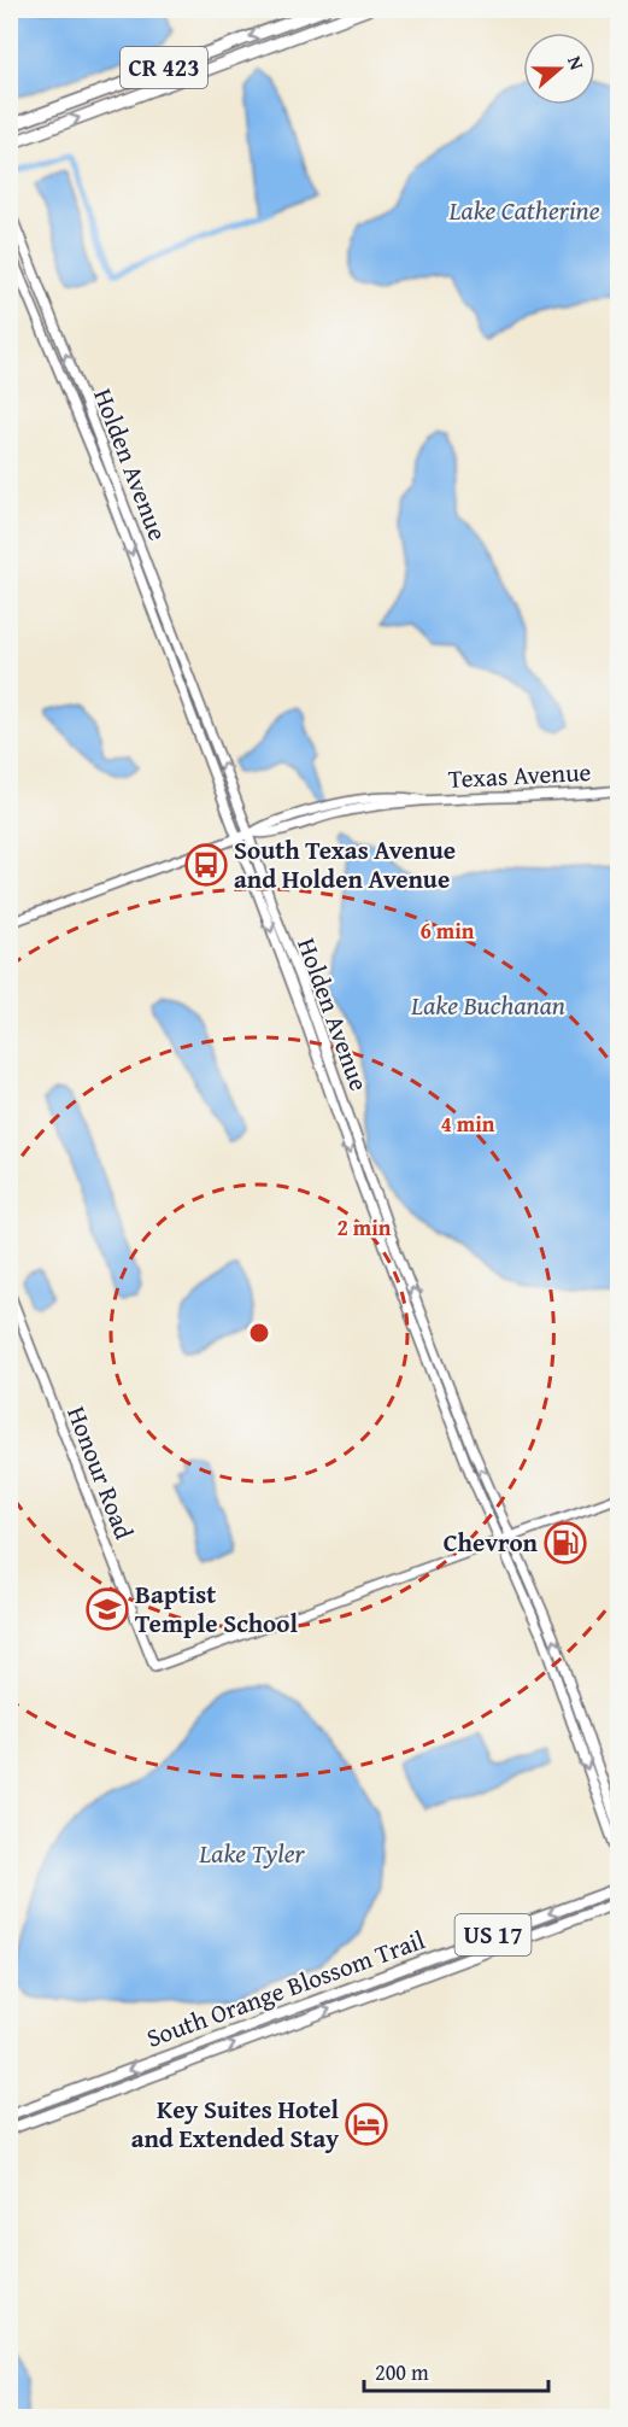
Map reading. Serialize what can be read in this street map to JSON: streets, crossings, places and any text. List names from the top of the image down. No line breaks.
{"streets":{"highway":["CR 423"],"main road":["US 17","South Orange Blossom Trail"],"street":["Holden Avenue","Texas Avenue","Honour Road"]},"crossings":[["Holden Avenue","Texas Avenue"],["Holden Avenue","Honour Road"]],"water":["Lake Catherine","Lake Buchanan","Lake Tyler"],"places":{"bus stop":["South Texas Avenue and Holden Avenue"],"fuel station":["Chevron"],"school or university":["Baptist Temple School"],"hotel":["Key Suites Hotel and Extended Stay"]},"scale_bar":"200 m","north":"right","rings":["6 min","4 min","2 min"]}
